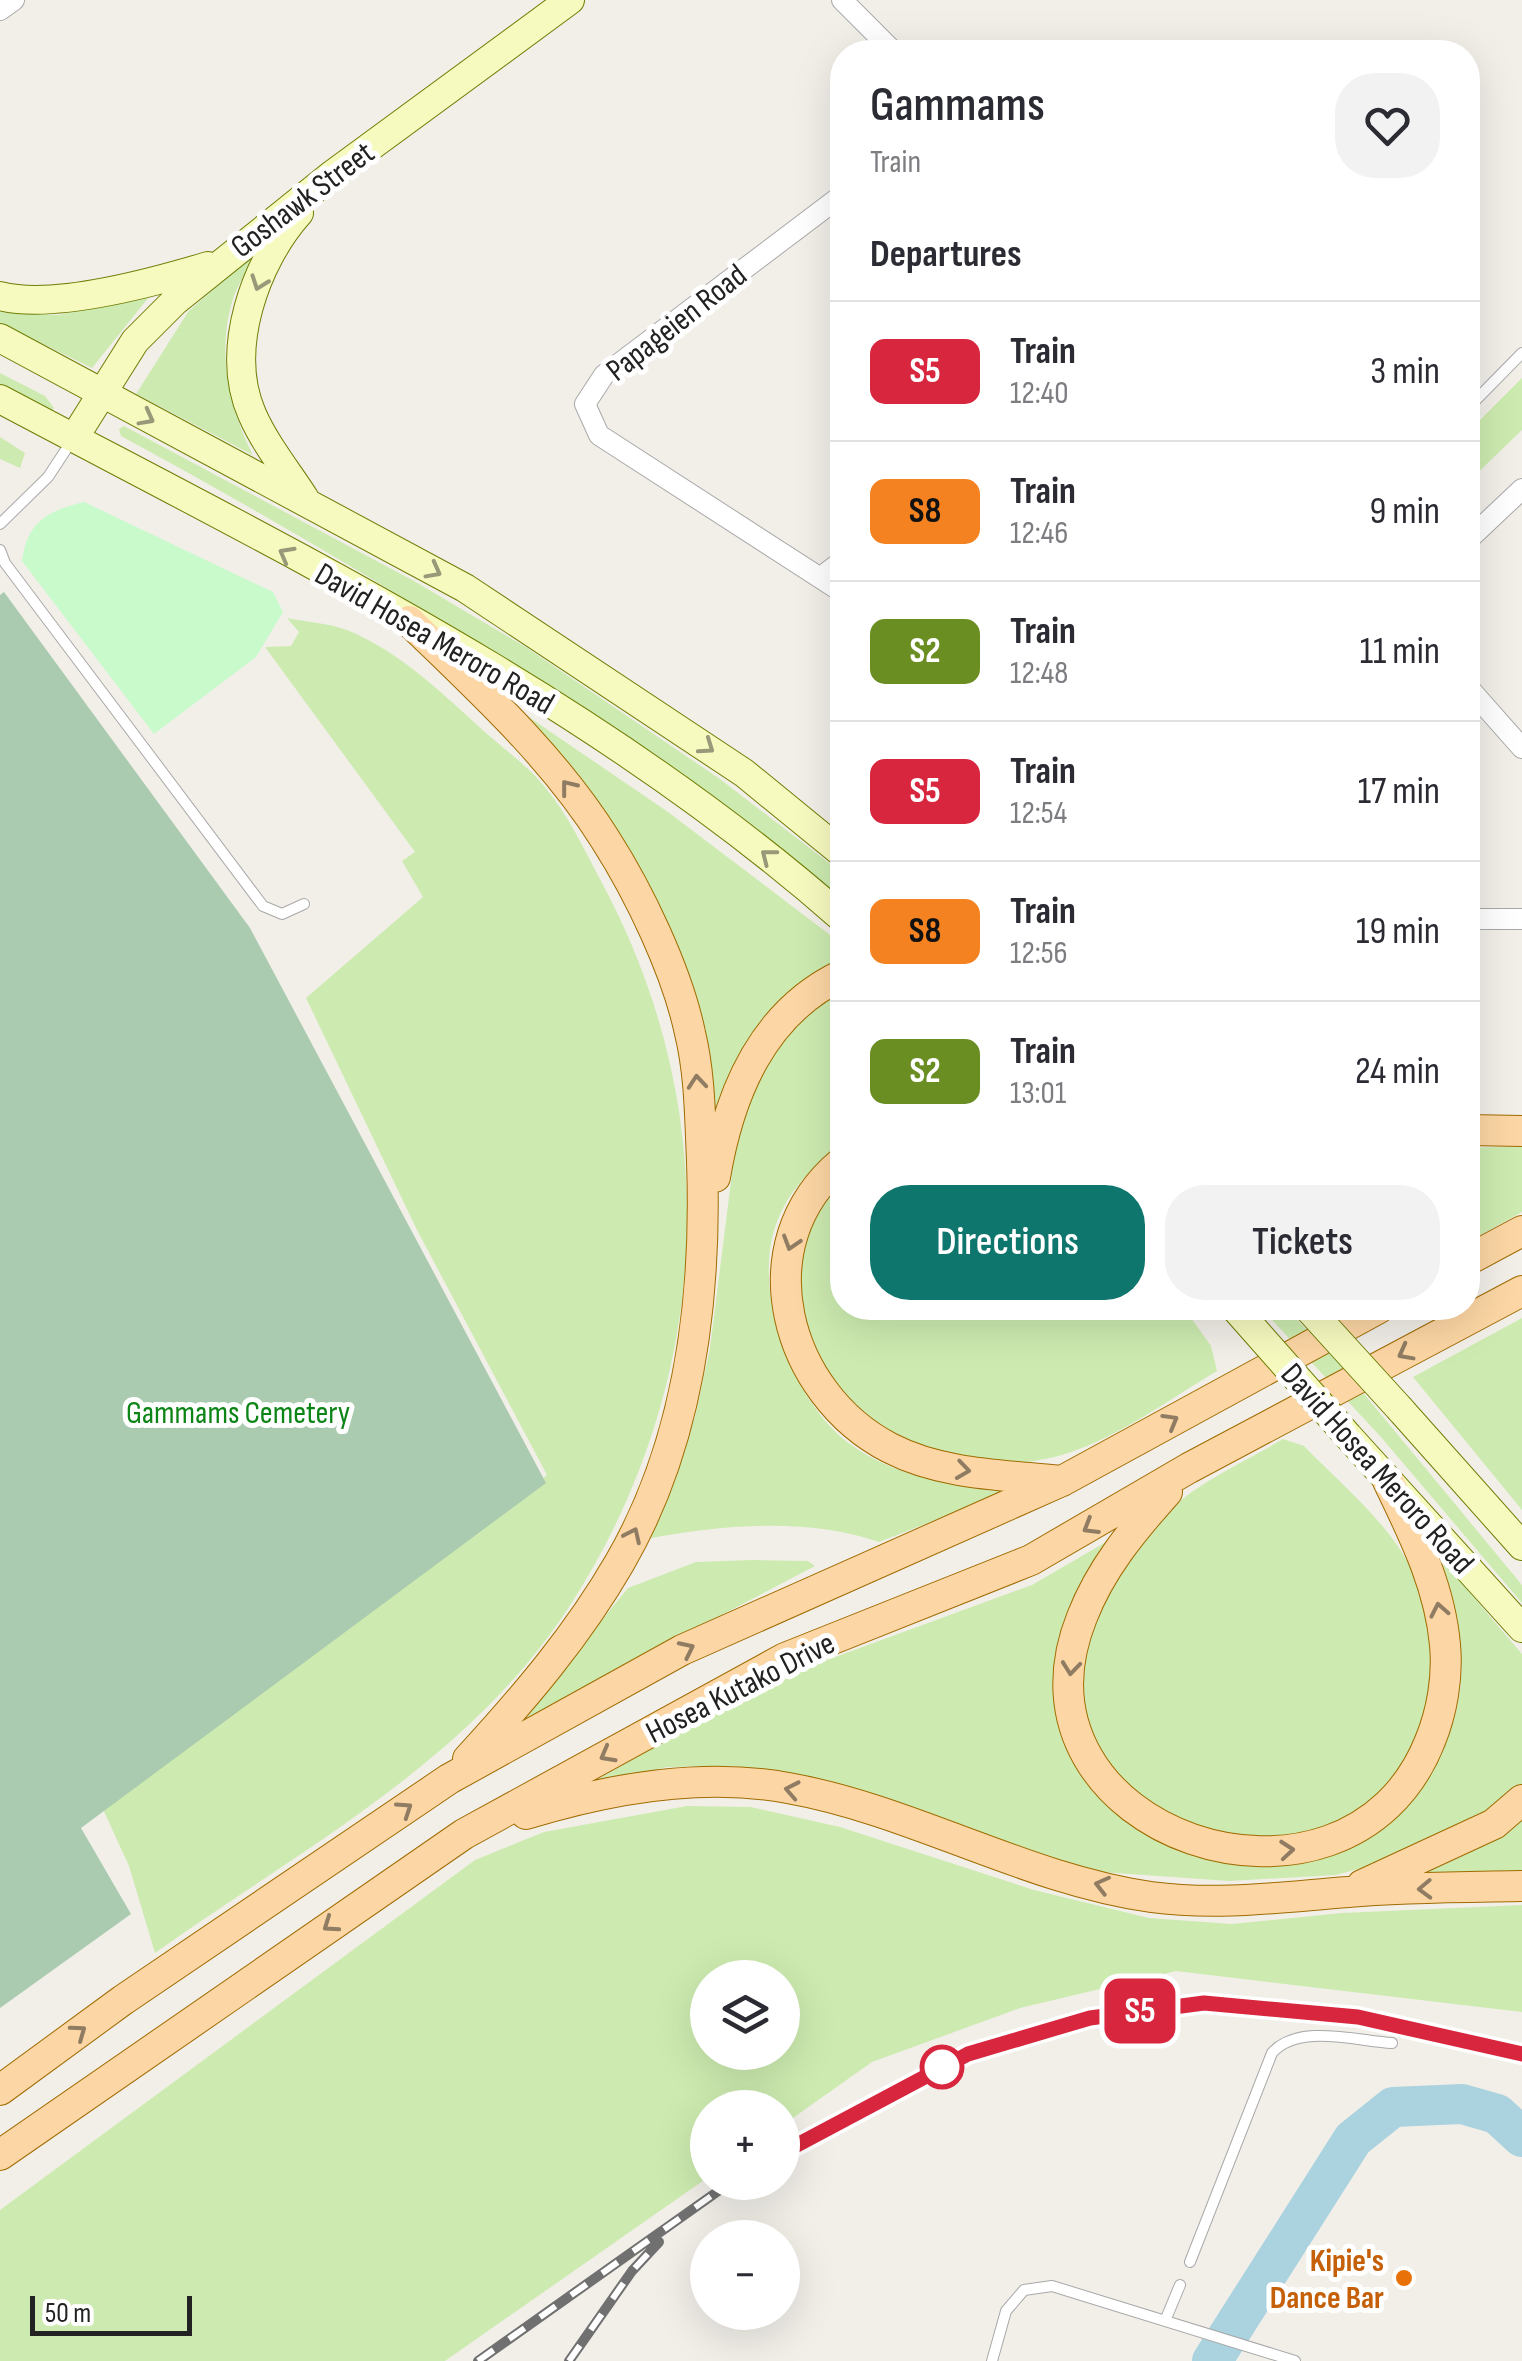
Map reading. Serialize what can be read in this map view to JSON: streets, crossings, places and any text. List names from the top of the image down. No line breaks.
{"streets":{"main road":["Goshawk Street","David Hosea Meroro Road","Hosea Kutako Drive"],"street":["Papageien Road"]},"crossings":[["Goshawk Street","David Hosea Meroro Road"]],"parks":["Gammams Cemetery"],"places":["Kipie's Dance Bar"],"scale_bar":"50 m","page":{"on_map":"S5","heading":[["Gammams","Train"],"Departures"],"list":[{"mark":"S5","name":"Train","note":"12:40","value":"3 min"},{"mark":"S8","name":"Train","note":"12:46","value":"9 min"},{"mark":"S2","name":"Train","note":"12:48","value":"11 min"},{"mark":"S5","name":"Train","note":"12:54","value":"17 min"},{"mark":"S8","name":"Train","note":"12:56","value":"19 min"},{"mark":"S2","name":"Train","note":"13:01","value":"24 min"}],"buttons":["Directions","Tickets"],"map_buttons":["+","−"],"scale":"50 m"}}
